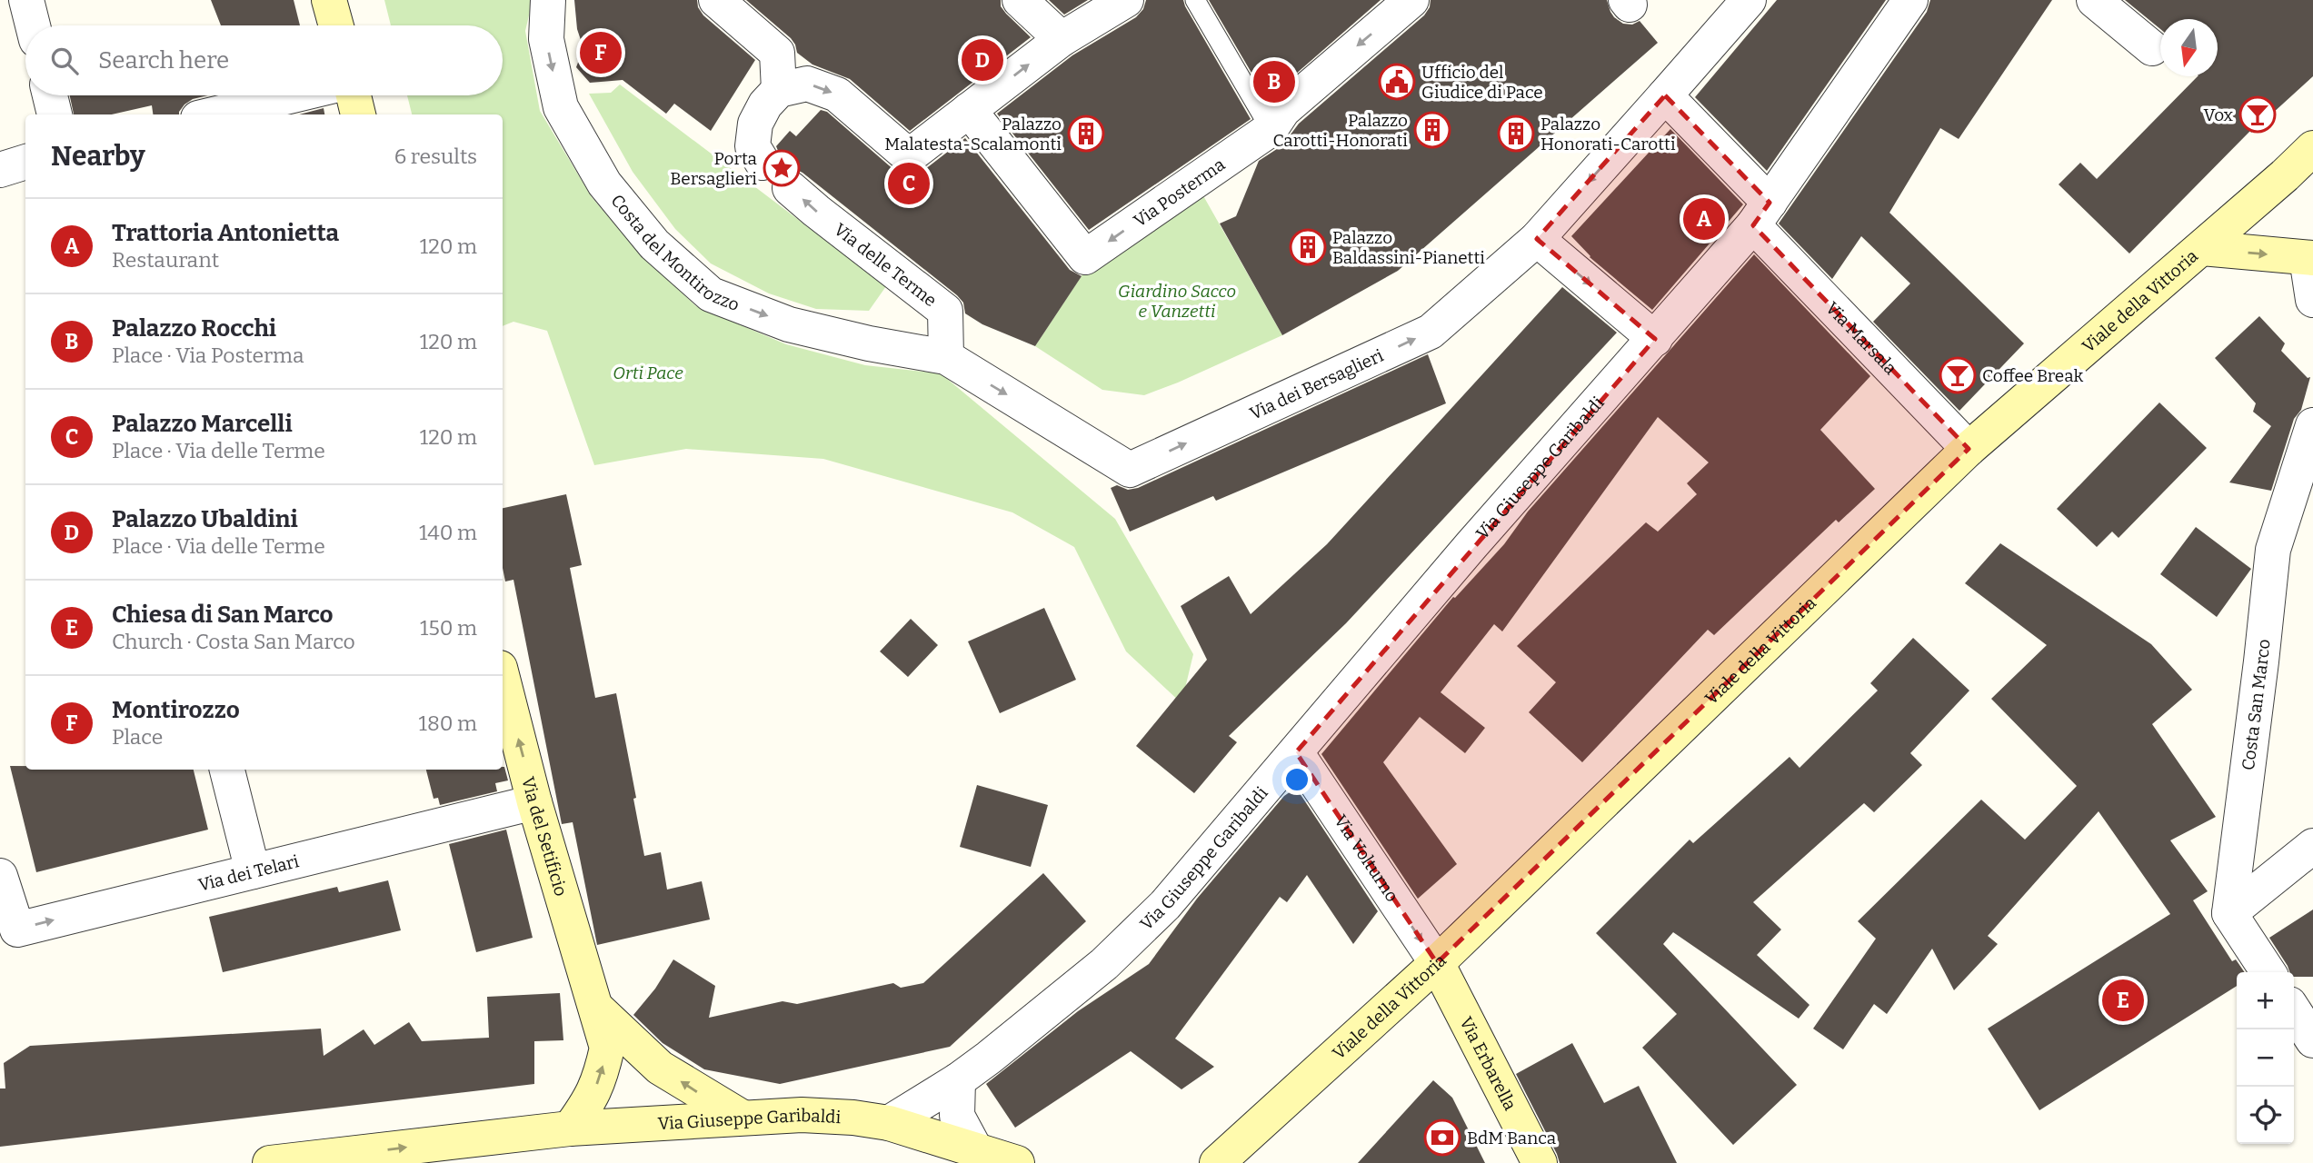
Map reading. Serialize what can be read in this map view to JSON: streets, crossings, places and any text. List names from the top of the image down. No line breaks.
{"streets":{"main road":["Viale della Vittoria","Via Giuseppe Garibaldi","Via del Setificio","Via Erbarella"],"street":["Via Posterma","Costa del Montirozzo","Via delle Terme","Via Marsala","Via dei Bersaglieri","Costa San Marco","Via Volturno","Via dei Telari"]},"crossings":[["Costa del Montirozzo","Via delle Terme"],["Costa del Montirozzo","Via dei Bersaglieri"],["Via delle Terme","Via dei Bersaglieri"],["Viale della Vittoria","Via Marsala"],["Viale della Vittoria","Via Volturno"],["Viale della Vittoria","Via Erbarella"],["Via Marsala","Via Giuseppe Garibaldi"],["Via Giuseppe Garibaldi","Via del Setificio"],["Via Giuseppe Garibaldi","Via Volturno"],["Via del Setificio","Via dei Telari"],["Via Volturno","Via Erbarella"]],"one_way":["Costa del Montirozzo","Via delle Terme","Via dei Bersaglieri","Via del Setificio","Via Volturno","Via dei Telari"],"parks":["Giardino Sacco e Vanzetti","Orti Pace"],"places":{"public building":["Ufficio del Giudice di Pace"],"bar":["Vox","Coffee Break"],"building":["Palazzo Carotti-Honorati","Palazzo Malatesta-Scalamonti","Palazzo Honorati-Carotti","Palazzo Baldassini-Pianetti"],"place":["Porta Bersaglieri"],"bank":["BdM Banca"]},"north":"bottom","page":{"search":"Search here","pins":["F","D","B","C","A","E"],"heading":["Nearby","6 results"],"list":[{"mark":"A","name":"Trattoria Antonietta","note":"Restaurant","value":"120 m"},{"mark":"B","name":"Palazzo Rocchi","note":"Place · Via Posterma","value":"120 m"},{"mark":"C","name":"Palazzo Marcelli","note":"Place · Via delle Terme","value":"120 m"},{"mark":"D","name":"Palazzo Ubaldini","note":"Place · Via delle Terme","value":"140 m"},{"mark":"E","name":"Chiesa di San Marco","note":"Church · Costa San Marco","value":"150 m"},{"mark":"F","name":"Montirozzo","note":"Place","value":"180 m"}],"map_buttons":["+","−"]}}
